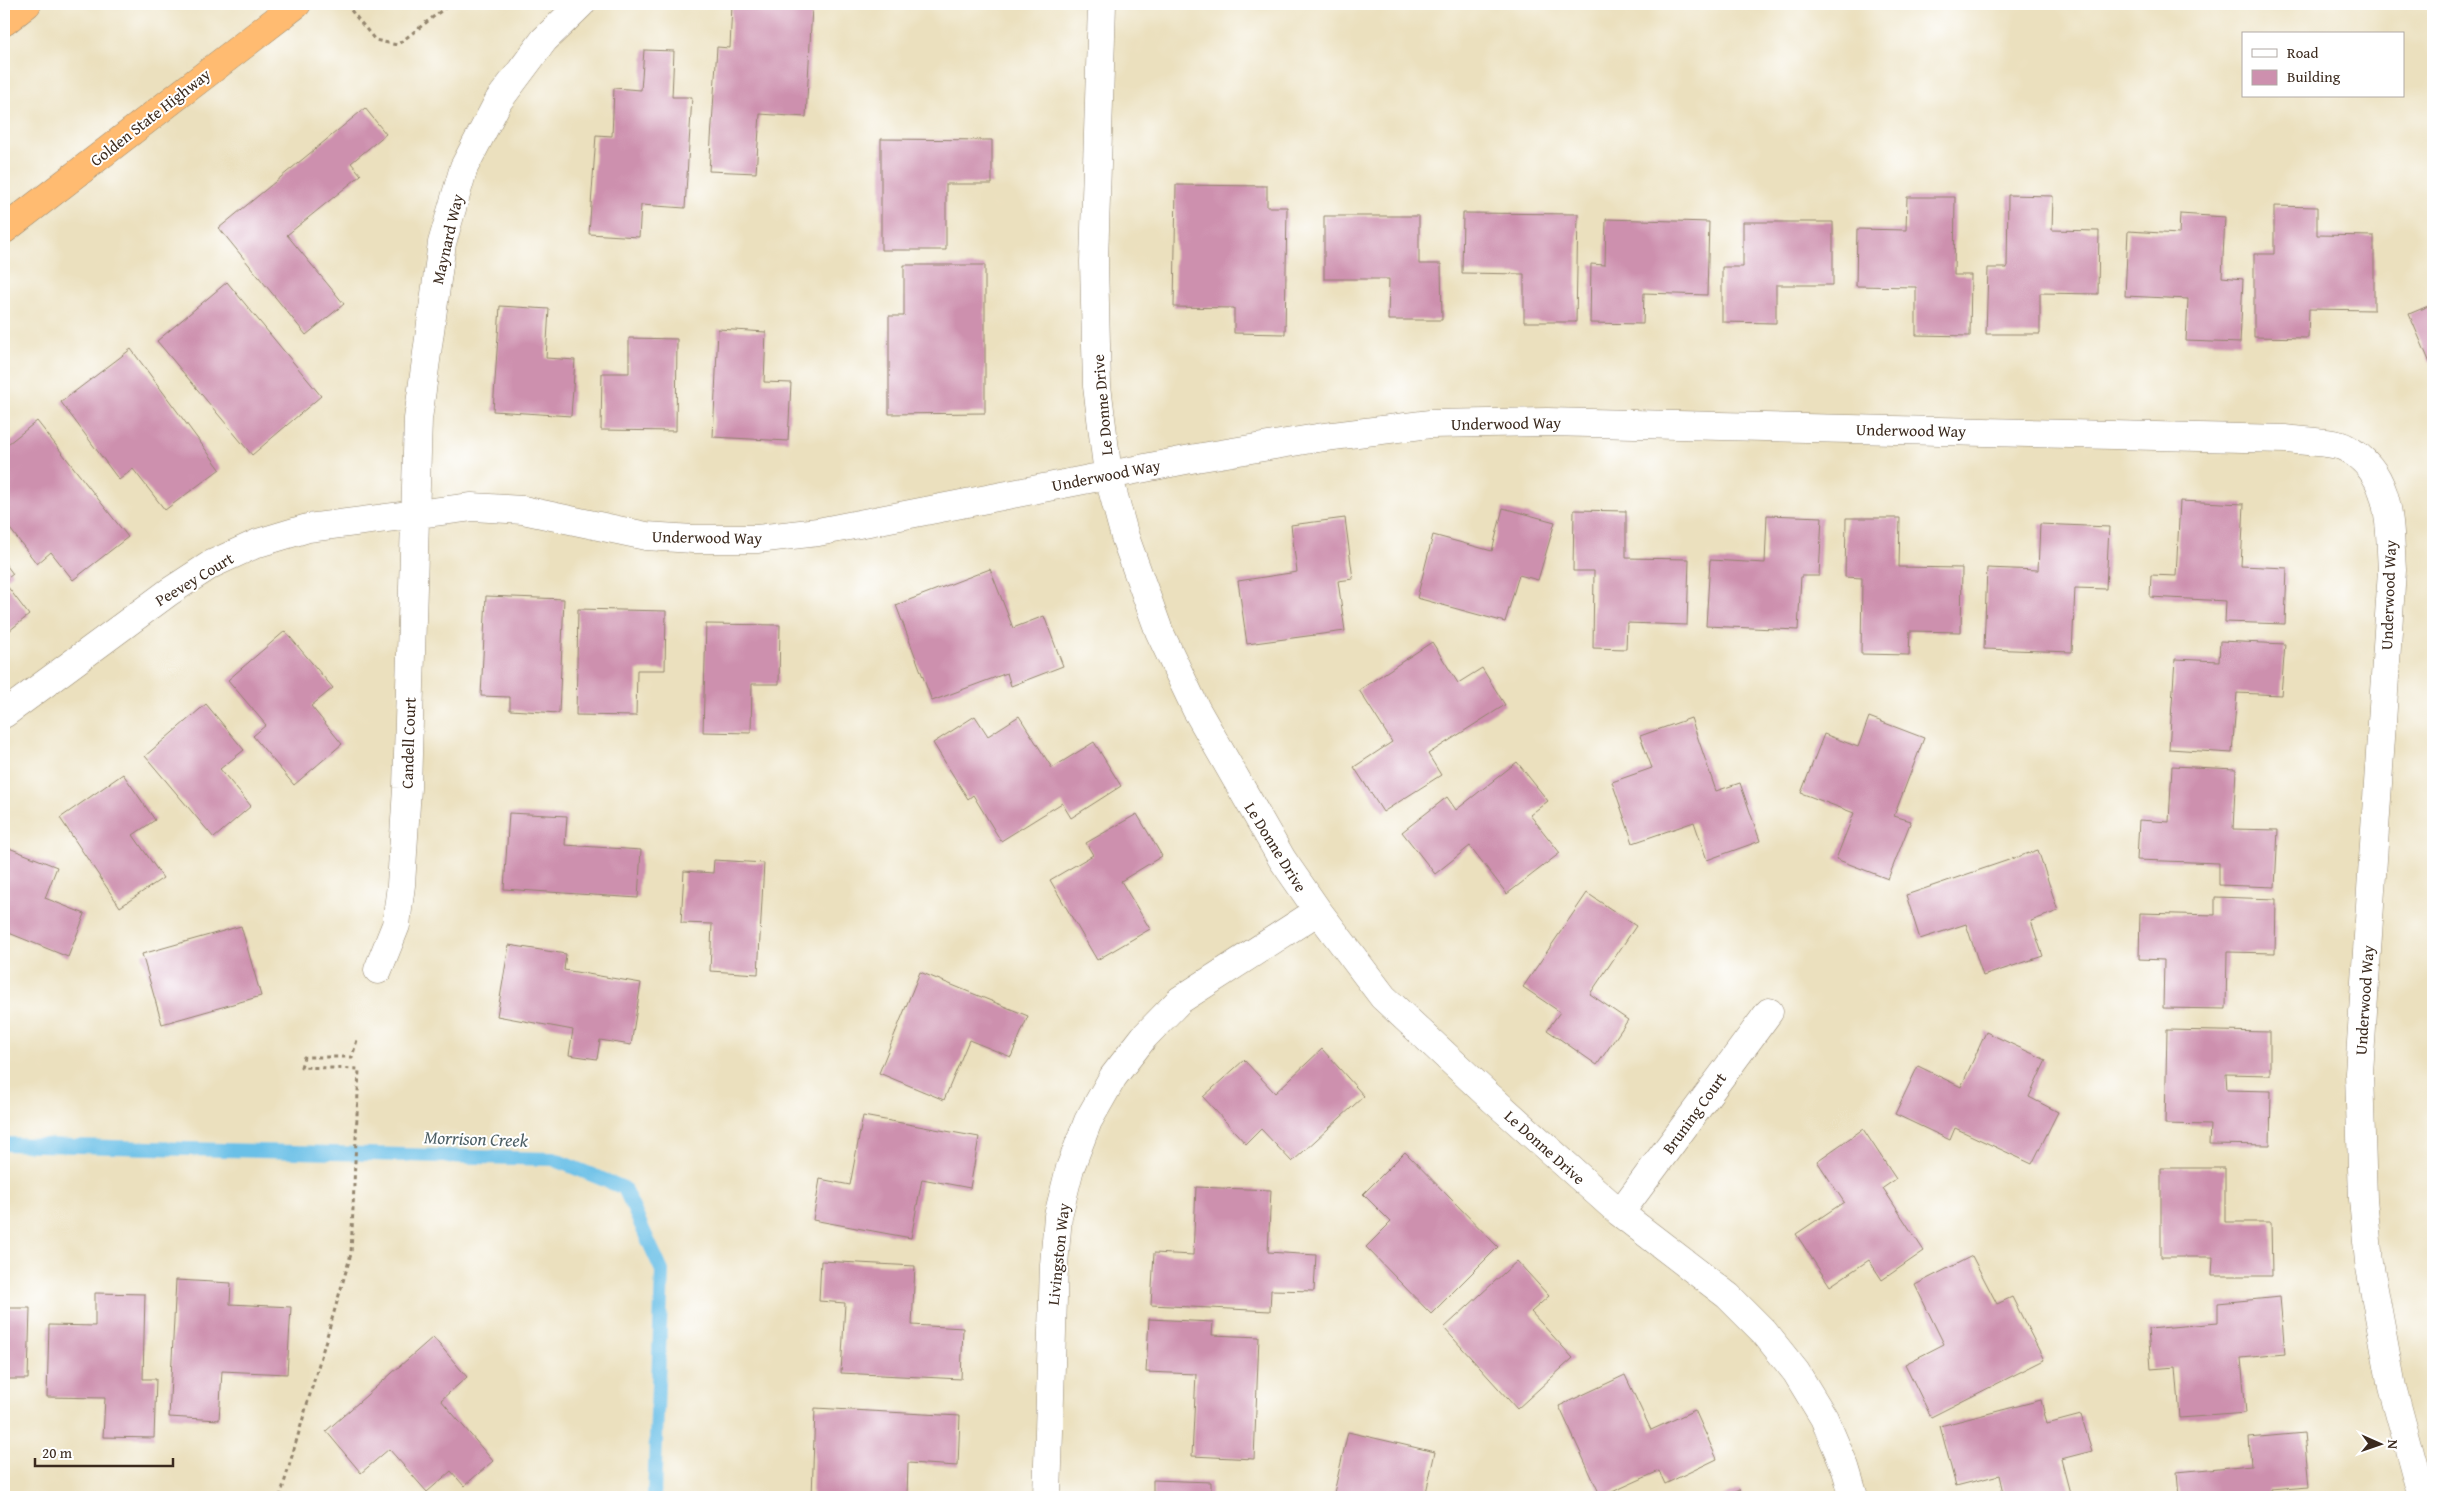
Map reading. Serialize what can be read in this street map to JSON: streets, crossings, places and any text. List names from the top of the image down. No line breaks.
{"streets":{"highway":["Golden State Highway"],"street":["Maynard Way","Le Donne Drive","Underwood Way","Peevey Court","Candell Court","Bruning Court","Livingston Way"]},"crossings":[["Maynard Way","Underwood Way"],["Maynard Way","Peevey Court"],["Maynard Way","Candell Court"],["Le Donne Drive","Underwood Way"],["Le Donne Drive","Bruning Court"],["Le Donne Drive","Livingston Way"],["Underwood Way","Peevey Court"],["Underwood Way","Candell Court"],["Peevey Court","Candell Court"]],"water":["Morrison Creek"],"legend":["Road","Building"],"scale_bar":"20 m","north":"right"}
